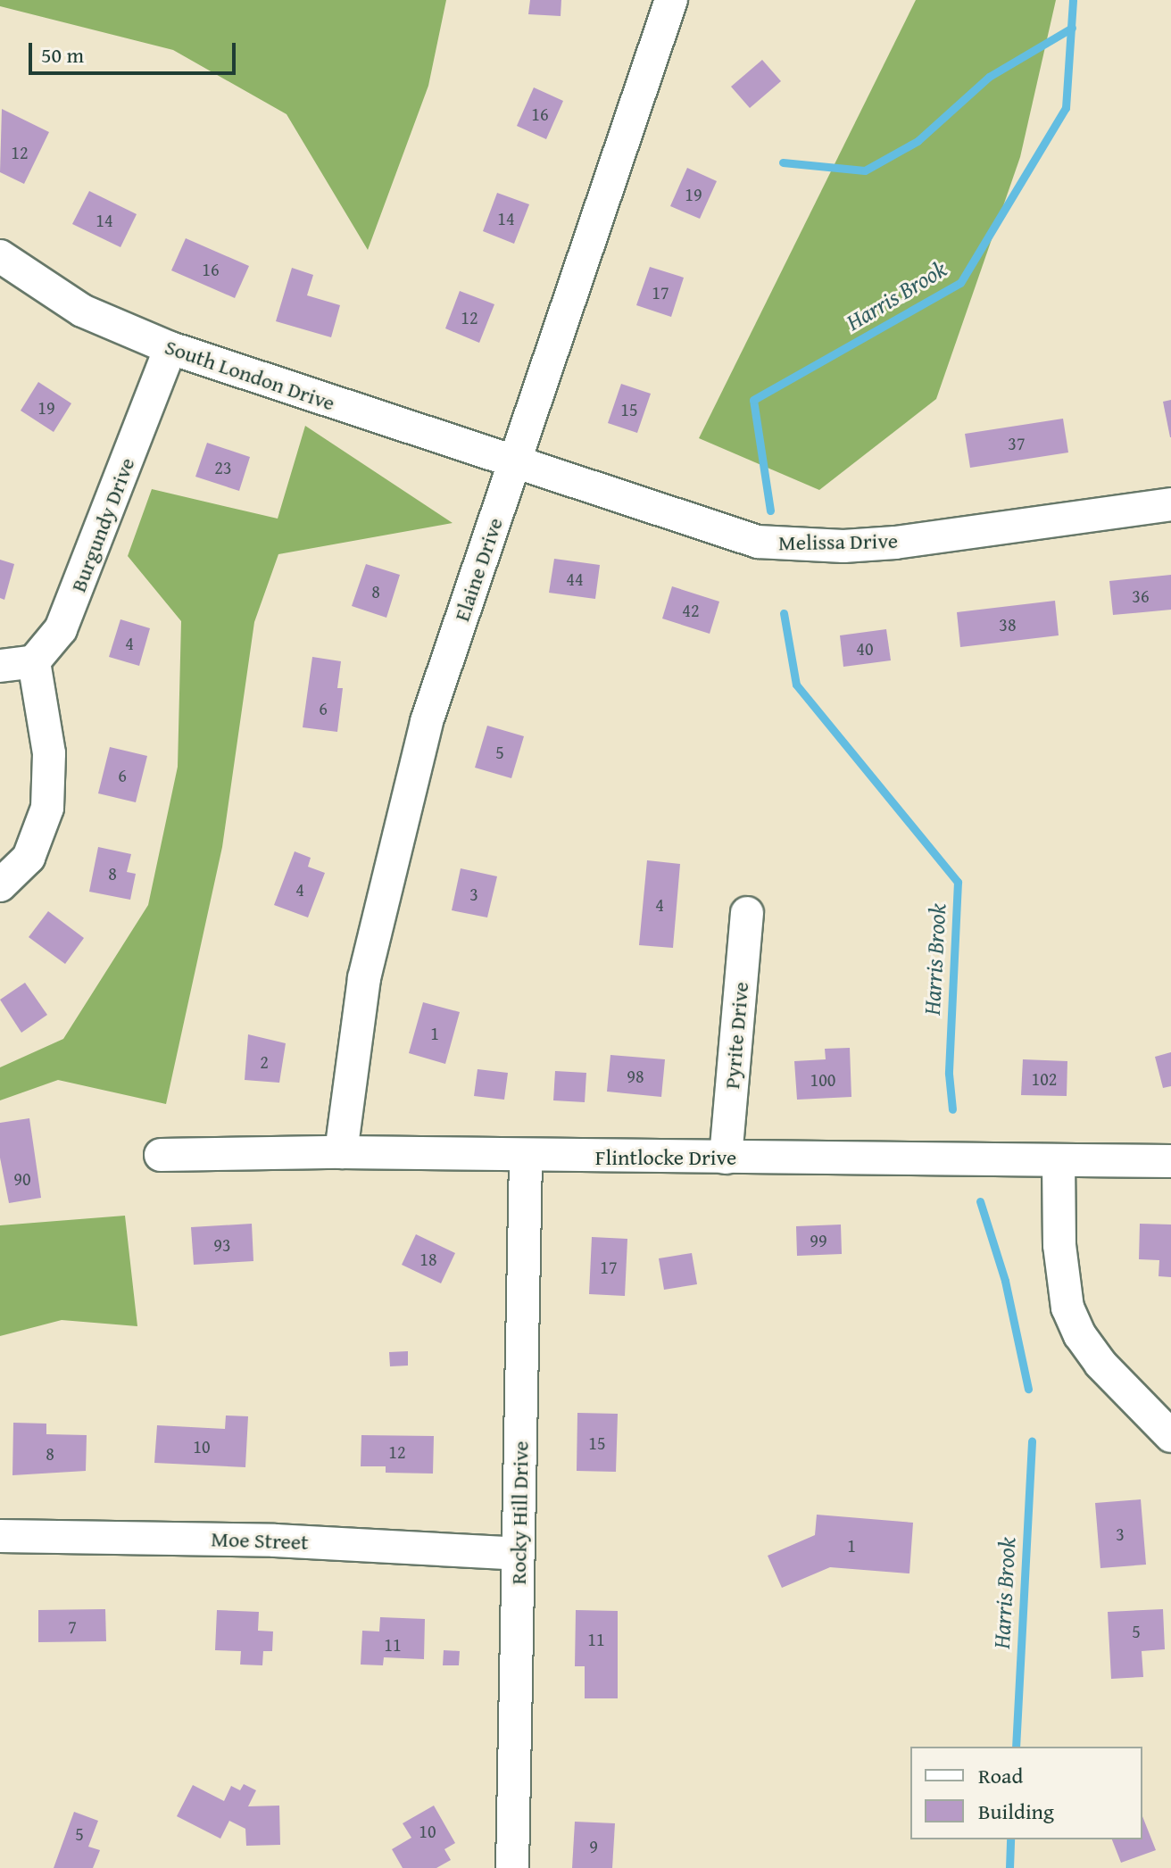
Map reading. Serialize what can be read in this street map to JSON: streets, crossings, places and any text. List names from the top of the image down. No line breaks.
{"streets":{"street":["South London Drive","Burgundy Drive","Melissa Drive","Elaine Drive","Pyrite Drive","Flintlocke Drive","Rocky Hill Drive","Moe Street"]},"crossings":[["South London Drive","Burgundy Drive"],["South London Drive","Melissa Drive"],["South London Drive","Elaine Drive"],["Melissa Drive","Elaine Drive"],["Elaine Drive","Flintlocke Drive"],["Pyrite Drive","Flintlocke Drive"],["Flintlocke Drive","Rocky Hill Drive"],["Rocky Hill Drive","Moe Street"]],"water":["Harris Brook"],"house_numbers":["16","12","19","14","14","16","17","12","19","15","37","23","44","8","36","42","38","4","40","6","5","6","8","4","3","4","1","2","98","102","100","90","99","93","18","17","15","10","12","8","3","1","7","5","11","11","10","5","9"],"legend":["Road","Building"],"scale_bar":"50 m"}
